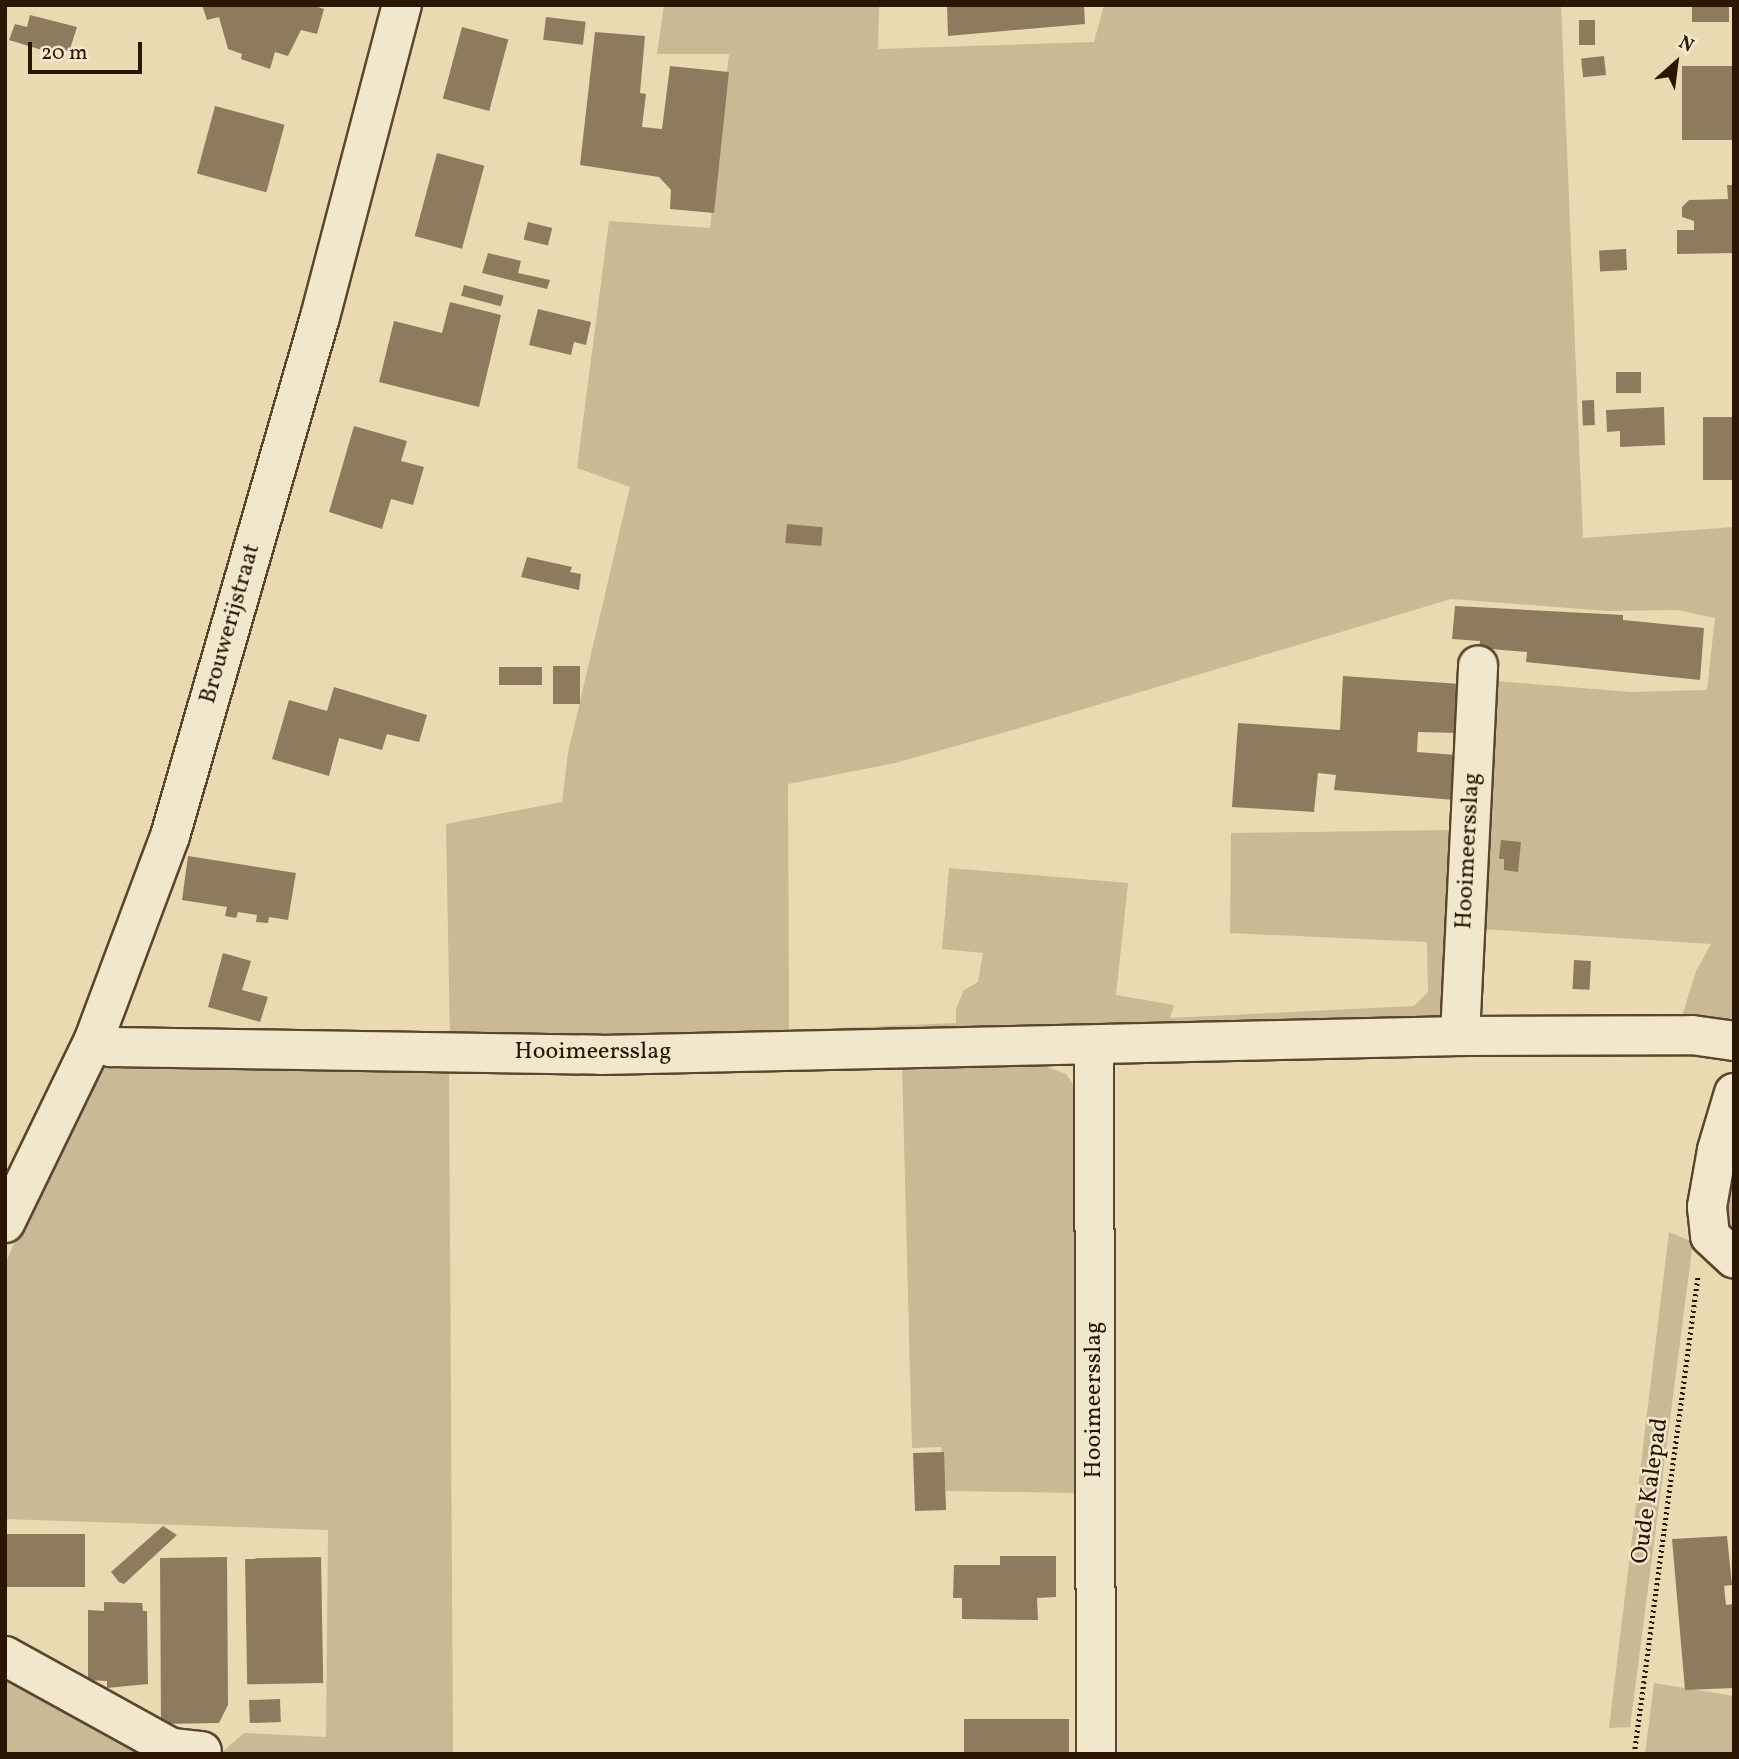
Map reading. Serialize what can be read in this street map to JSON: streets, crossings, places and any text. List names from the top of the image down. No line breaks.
{"streets":{"street":["Brouwerijstraat","Hooimeersslag"],"path":["Oude Kalepad"]},"crossings":[["Brouwerijstraat","Hooimeersslag"]],"scale_bar":"20 m","north":"top right"}
